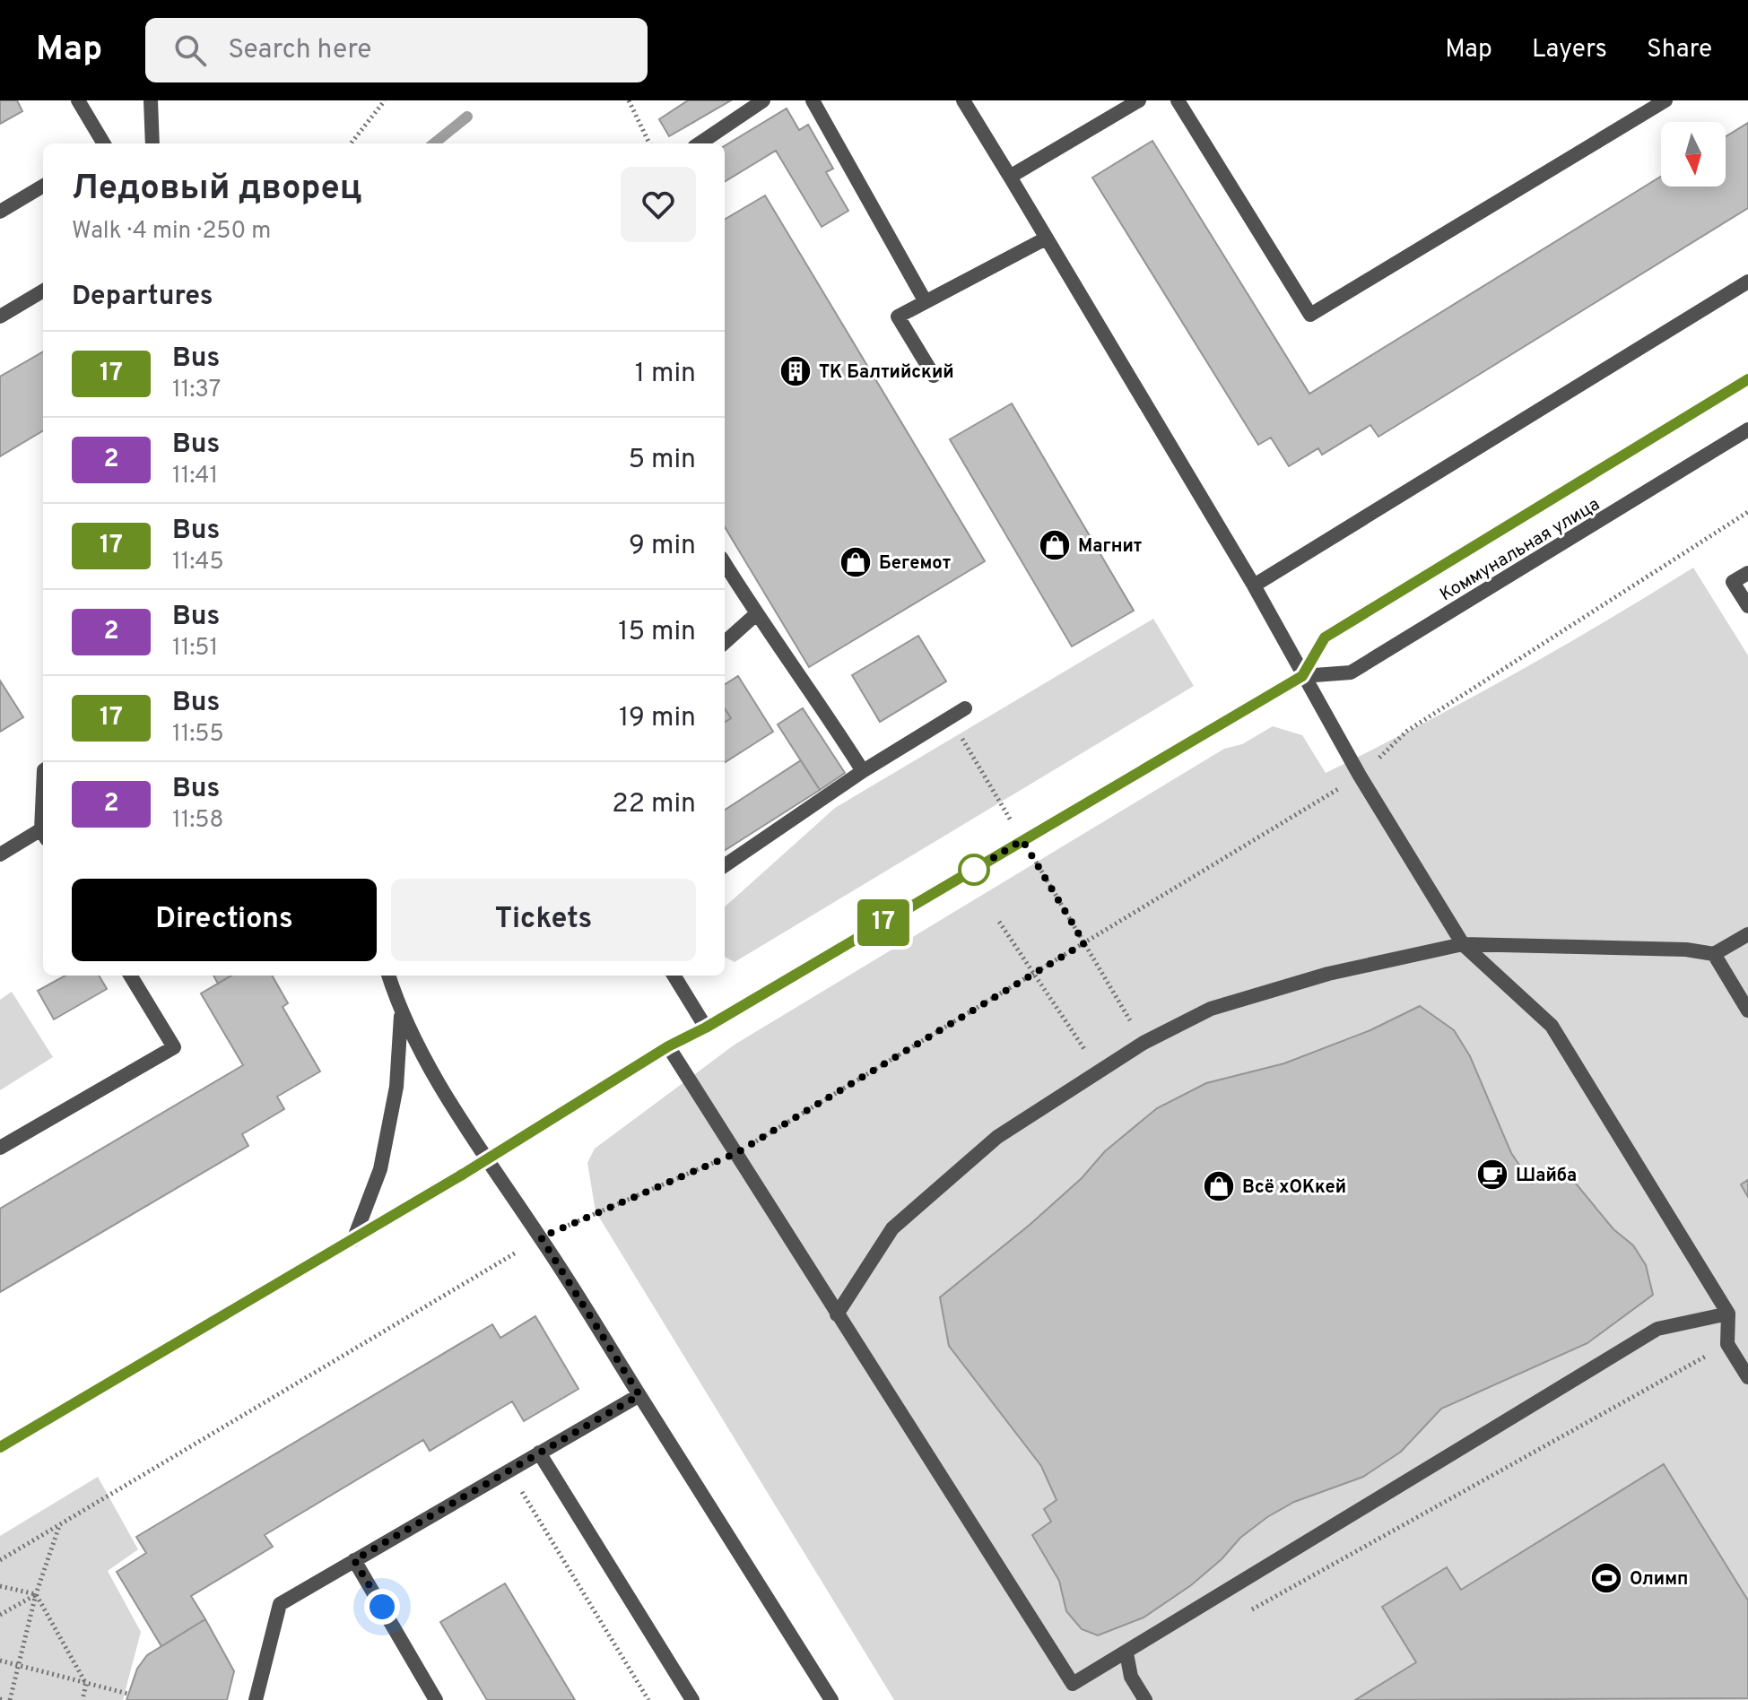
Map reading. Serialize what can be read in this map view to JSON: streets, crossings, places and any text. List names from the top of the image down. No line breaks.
{"streets":{"street":["Коммунальная улица"]},"places":{"building":["ТК Балтийский"],"shop":["Магнит","Бегемот","Всё хОКкей"],"cafe":["Шайба"],"sports":["Олимп"]},"lines":["bus line 17"],"north":"bottom","page":{"header":"Map","search":"Search here","nav":["Map","Layers","Share"],"on_map":"17","heading":[["Ледовый дворец","Walk · 4 min · 250 m"],"Departures"],"list":[{"mark":"17","name":"Bus","note":"11:37","value":"1 min"},{"mark":"2","name":"Bus","note":"11:41","value":"5 min"},{"mark":"17","name":"Bus","note":"11:45","value":"9 min"},{"mark":"2","name":"Bus","note":"11:51","value":"15 min"},{"mark":"17","name":"Bus","note":"11:55","value":"19 min"},{"mark":"2","name":"Bus","note":"11:58","value":"22 min"}],"buttons":["Directions","Tickets"]}}
